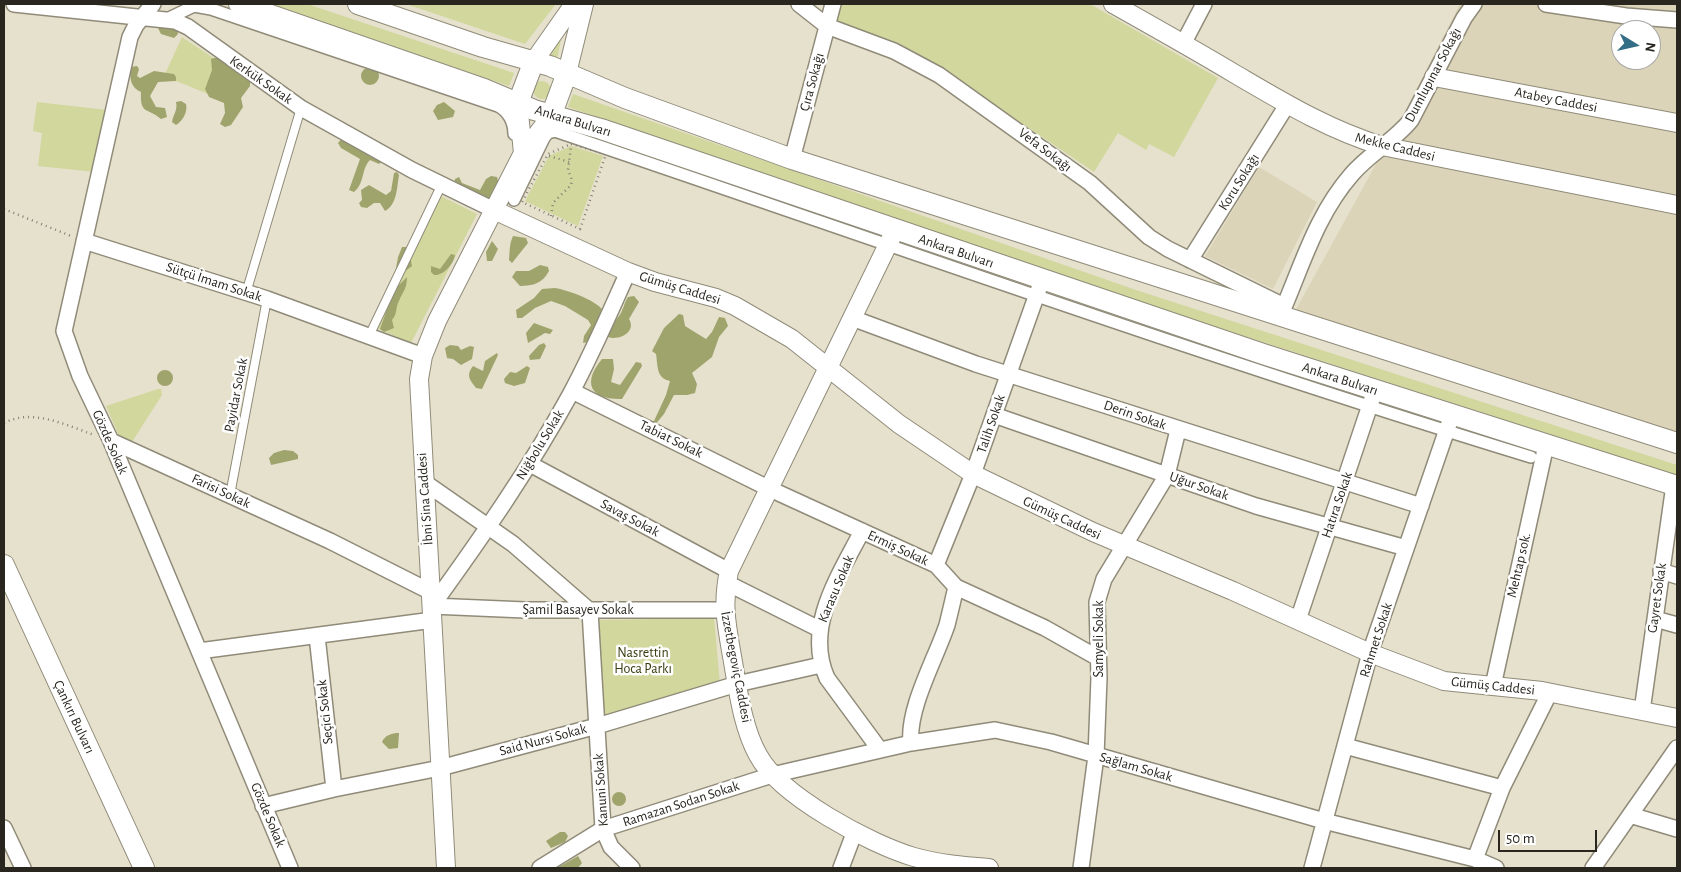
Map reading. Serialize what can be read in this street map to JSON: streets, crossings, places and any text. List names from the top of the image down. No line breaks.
{"streets":{"main road":["Ankara Bulvarı","Çankırı Bulvarı"],"street":["Dumlupınar Sokağı","Kerkük Sokak","Çıra Sokağı","Atabey Caddesi","Mekke Caddesi","Vefa Sokağı","Koru Sokağı","Sütçü İmam Sokak","Gümüş Caddesi","Derin Sokak","Talih Sokak","Tabiat Sokak","Gözde Sokak","Niğbolu Sokak","Uğur Sokak","Farisi Sokak","İbni Sina Caddesi","Hatıra Sokak","Savaş Sokak","Ermiş Sokak","Mehtap sok.","Karasu Sokak","Gayret Sokak","Şamil Basayev Sokak","Samyeli Sokak","Rahmet Sokak","İzzetbegoviç Caddesi","Seçici Sokak","Said Nursi Sokak","Sağlam Sokak","Kanuni Sokak","Ramazan Sodan Sokak"],"lane":["Payidar Sokak"]},"crossings":[["Dumlupınar Sokağı","Atabey Caddesi"],["Dumlupınar Sokağı","Mekke Caddesi"],["Dumlupınar Sokağı","Vefa Sokağı"],["Kerkük Sokak","Gümüş Caddesi"],["Kerkük Sokak","Gözde Sokak"],["Kerkük Sokak","İbni Sina Caddesi"],["Çıra Sokağı","Vefa Sokağı"],["Ankara Bulvarı","Talih Sokak"],["Ankara Bulvarı","İbni Sina Caddesi"],["Ankara Bulvarı","Hatıra Sokak"],["Ankara Bulvarı","Mehtap sok."],["Ankara Bulvarı","Gayret Sokak"],["Ankara Bulvarı","Rahmet Sokak"],["Ankara Bulvarı","İzzetbegoviç Caddesi"],["Mekke Caddesi","Koru Sokağı"],["Vefa Sokağı","Koru Sokağı"],["Sütçü İmam Sokak","Payidar Sokak"],["Sütçü İmam Sokak","Gözde Sokak"],["Sütçü İmam Sokak","İbni Sina Caddesi"],["Gümüş Caddesi","Talih Sokak"],["Gümüş Caddesi","Niğbolu Sokak"],["Gümüş Caddesi","İbni Sina Caddesi"],["Gümüş Caddesi","Hatıra Sokak"],["Gümüş Caddesi","Mehtap sok."],["Gümüş Caddesi","Gayret Sokak"],["Gümüş Caddesi","Samyeli Sokak"],["Gümüş Caddesi","Rahmet Sokak"],["Gümüş Caddesi","İzzetbegoviç Caddesi"],["Payidar Sokak","Farisi Sokak"],["Derin Sokak","Talih Sokak"],["Derin Sokak","Hatıra Sokak"],["Derin Sokak","Samyeli Sokak"],["Derin Sokak","Rahmet Sokak"],["Derin Sokak","İzzetbegoviç Caddesi"],["Talih Sokak","Uğur Sokak"],["Talih Sokak","Ermiş Sokak"],["Tabiat Sokak","Niğbolu Sokak"],["Tabiat Sokak","Ermiş Sokak"],["Tabiat Sokak","İzzetbegoviç Caddesi"],["Gözde Sokak","Farisi Sokak"],["Gözde Sokak","Şamil Basayev Sokak"],["Gözde Sokak","Said Nursi Sokak"],["Niğbolu Sokak","Farisi Sokak"],["Niğbolu Sokak","İbni Sina Caddesi"],["Niğbolu Sokak","Savaş Sokak"],["Niğbolu Sokak","Şamil Basayev Sokak"],["Uğur Sokak","Hatıra Sokak"],["Uğur Sokak","Samyeli Sokak"],["Uğur Sokak","Rahmet Sokak"],["Farisi Sokak","İbni Sina Caddesi"],["Farisi Sokak","Şamil Basayev Sokak"],["İbni Sina Caddesi","Şamil Basayev Sokak"],["İbni Sina Caddesi","Said Nursi Sokak"],["Savaş Sokak","Karasu Sokak"],["Savaş Sokak","İzzetbegoviç Caddesi"],["Ermiş Sokak","Karasu Sokak"],["Ermiş Sokak","Samyeli Sokak"],["Ermiş Sokak","İzzetbegoviç Caddesi"],["Karasu Sokak","Said Nursi Sokak"],["Karasu Sokak","Sağlam Sokak"],["Şamil Basayev Sokak","İzzetbegoviç Caddesi"],["Şamil Basayev Sokak","Seçici Sokak"],["Şamil Basayev Sokak","Kanuni Sokak"],["Samyeli Sokak","Sağlam Sokak"],["Rahmet Sokak","Sağlam Sokak"],["İzzetbegoviç Caddesi","Said Nursi Sokak"],["İzzetbegoviç Caddesi","Sağlam Sokak"],["İzzetbegoviç Caddesi","Ramazan Sodan Sokak"],["Seçici Sokak","Said Nursi Sokak"],["Said Nursi Sokak","Kanuni Sokak"],["Sağlam Sokak","Ramazan Sodan Sokak"],["Kanuni Sokak","Ramazan Sodan Sokak"]],"parks":["Nasrettin Hoca Parkı"],"scale_bar":"50 m","north":"right"}
